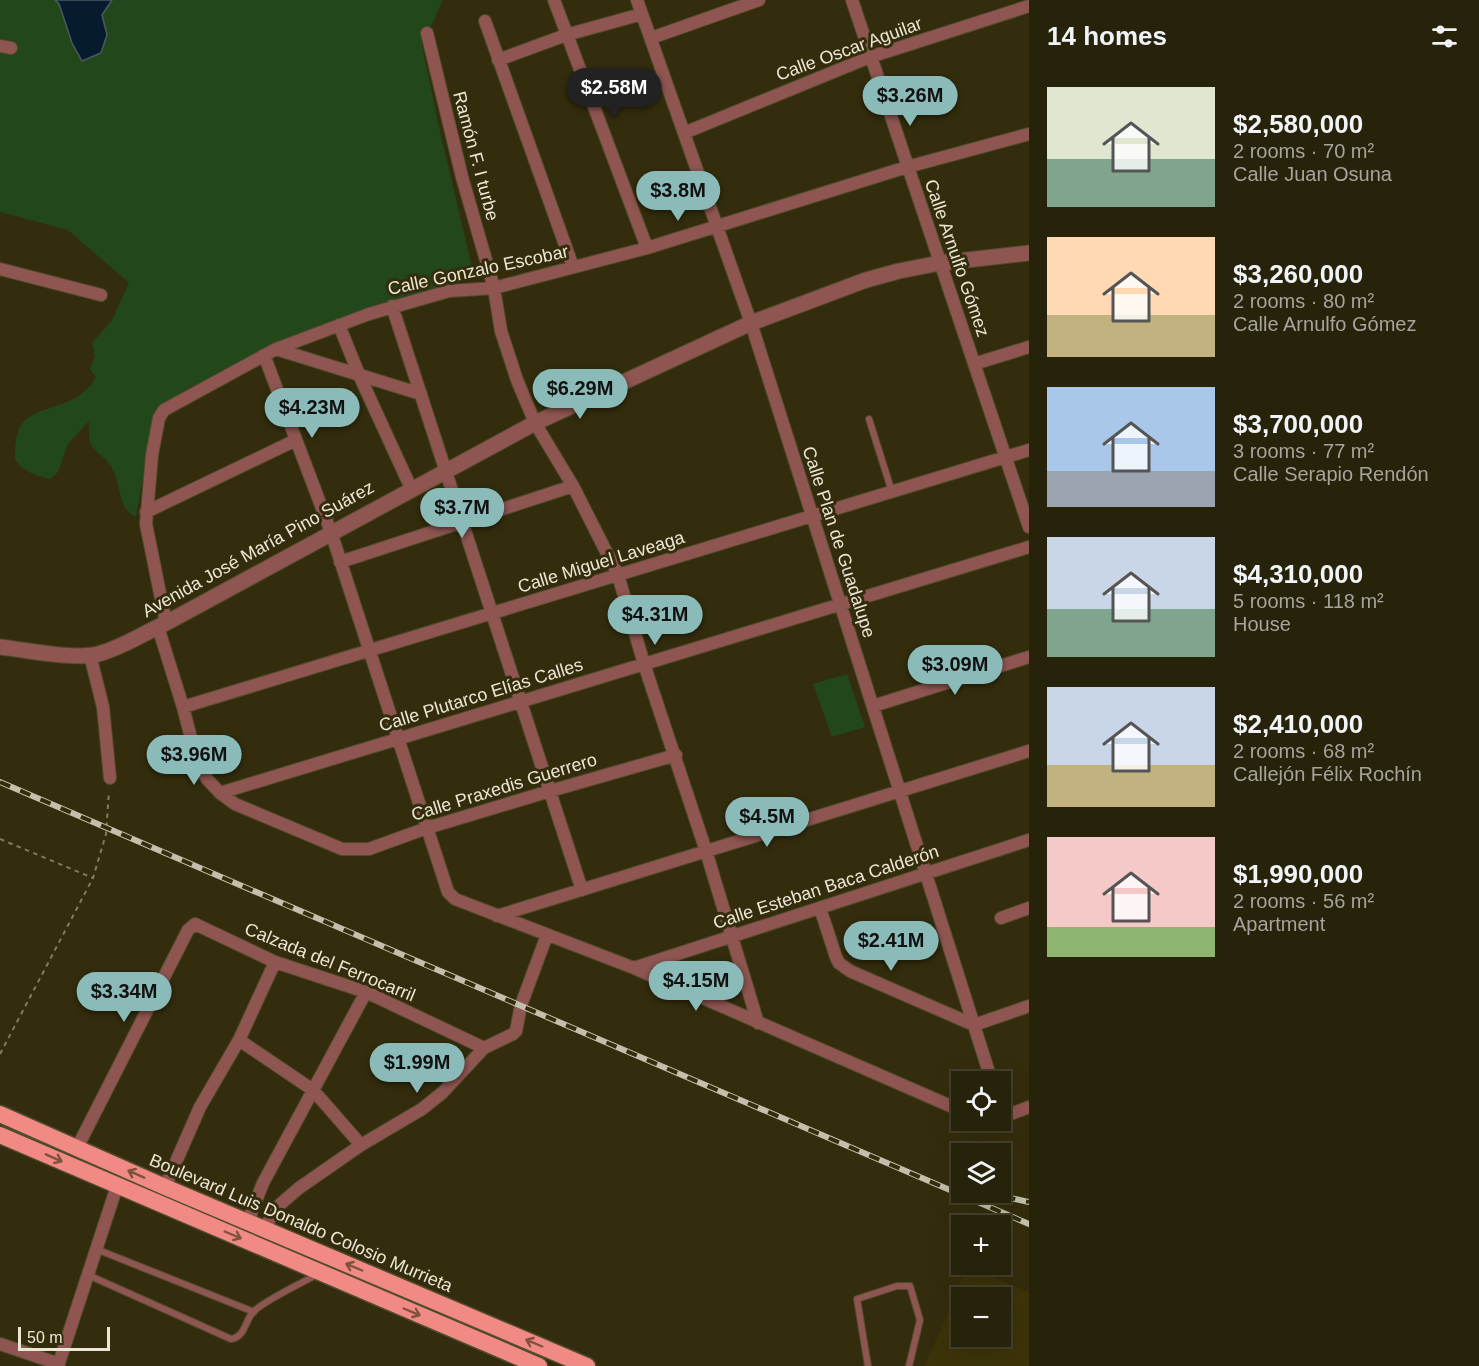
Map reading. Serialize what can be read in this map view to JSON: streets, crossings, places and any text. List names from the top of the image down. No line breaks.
{"streets":{"highway":["Boulevard Luis Donaldo Colosio Murrieta"],"street":["Calle Oscar Aguilar","Ramón F. I turbe","Calle Arnulfo Gómez","Calle Gonzalo Escobar","Calle Plan de Guadalupe","Avenida José María Pino Suárez","Calle Miguel Laveaga","Calle Plutarco Elías Calles","Calle Praxedis Guerrero","Calle Esteban Baca Calderón","Calzada del Ferrocarril"]},"crossings":[["Calle Oscar Aguilar","Calle Arnulfo Gómez"],["Calle Oscar Aguilar","Calle Plan de Guadalupe"],["Ramón F. I turbe","Calle Gonzalo Escobar"],["Ramón F. I turbe","Avenida José María Pino Suárez"],["Ramón F. I turbe","Calle Miguel Laveaga"],["Ramón F. I turbe","Calle Plutarco Elías Calles"],["Ramón F. I turbe","Calle Praxedis Guerrero"],["Ramón F. I turbe","Calle Esteban Baca Calderón"],["Calle Arnulfo Gómez","Calle Gonzalo Escobar"],["Calle Arnulfo Gómez","Avenida José María Pino Suárez"],["Calle Arnulfo Gómez","Calle Miguel Laveaga"],["Calle Gonzalo Escobar","Calle Plan de Guadalupe"],["Calle Plan de Guadalupe","Avenida José María Pino Suárez"],["Calle Plan de Guadalupe","Calle Miguel Laveaga"],["Calle Plan de Guadalupe","Calle Plutarco Elías Calles"],["Calle Plan de Guadalupe","Calle Esteban Baca Calderón"],["Calle Plutarco Elías Calles","Calle Praxedis Guerrero"],["Calzada del Ferrocarril","Boulevard Luis Donaldo Colosio Murrieta"]],"scale_bar":"50 m","page":{"heading":"14 homes","price":["$2.58M","$3.26M","$3.8M","$6.29M","$4.23M","$3.7M","$4.31M","$3.09M","$3.96M","$4.5M","$2.41M","$4.15M","$3.34M","$1.99M"],"list":[{"name":"$2,580,000","note":"2 rooms · 70 m² · Calle Juan Osuna"},{"name":"$3,260,000","note":"2 rooms · 80 m² · Calle Arnulfo Gómez"},{"name":"$3,700,000","note":"3 rooms · 77 m² · Calle Serapio Rendón"},{"name":"$4,310,000","note":"5 rooms · 118 m² · House"},{"name":"$2,410,000","note":"2 rooms · 68 m² · Callejón Félix Rochín"},{"name":"$1,990,000","note":"2 rooms · 56 m² · Apartment"}],"map_buttons":["+","−"],"scale":"50 m"}}
